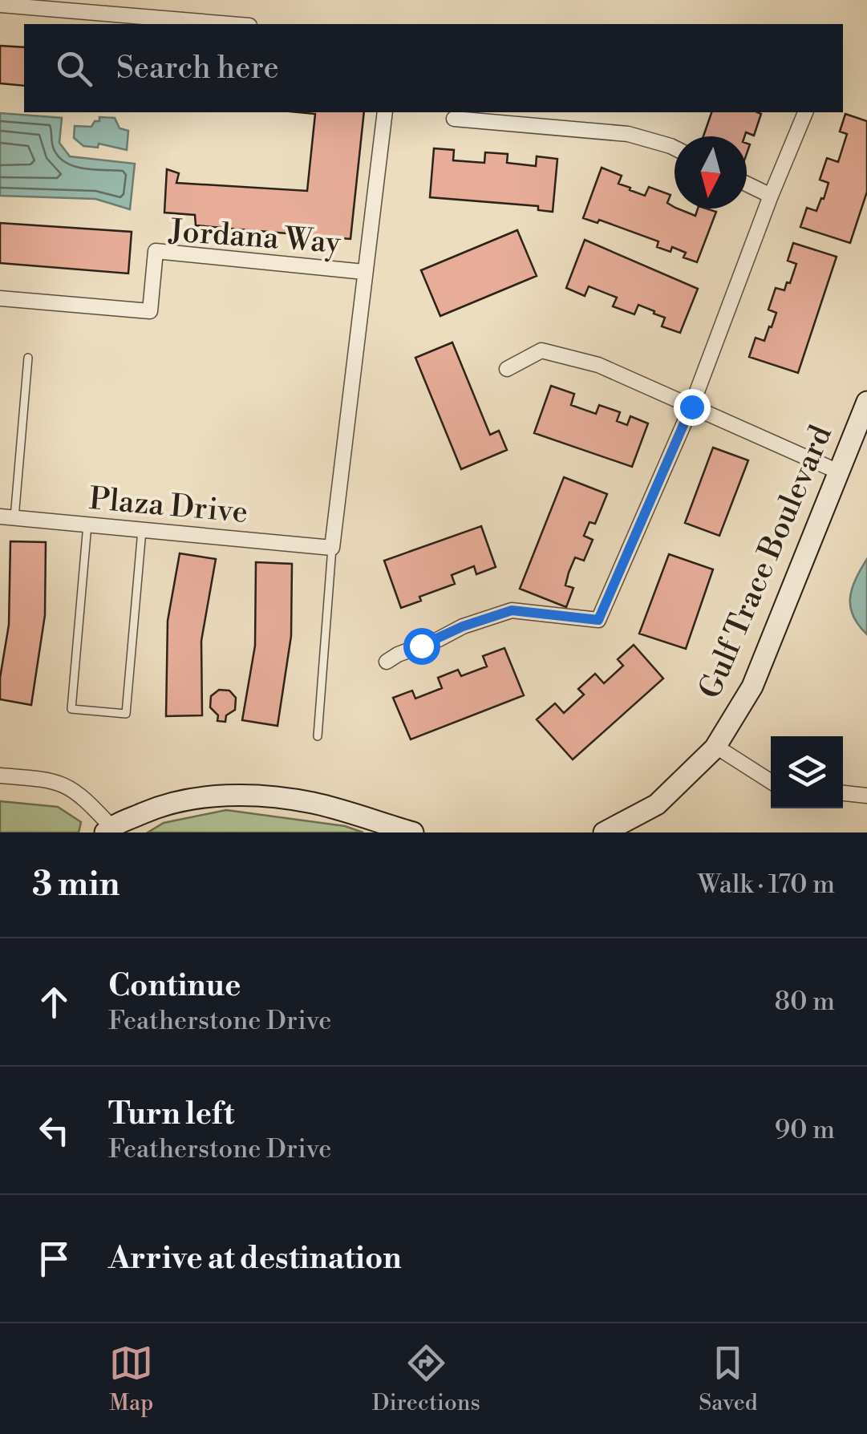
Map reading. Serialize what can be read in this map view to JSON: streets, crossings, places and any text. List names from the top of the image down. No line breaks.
{"streets":{"street":["Jordana Way","Plaza Drive","Gulf Trace Boulevard"]},"crossings":[["Jordana Way","Plaza Drive"]],"north":"bottom","page":{"search":"Search here","heading":["3 min","Walk · 170 m"],"list":[["Continue","Featherstone Drive","80 m"],["Turn left","Featherstone Drive","90 m"],"Arrive at destination"],"nav":["Map","Directions","Saved"]}}
